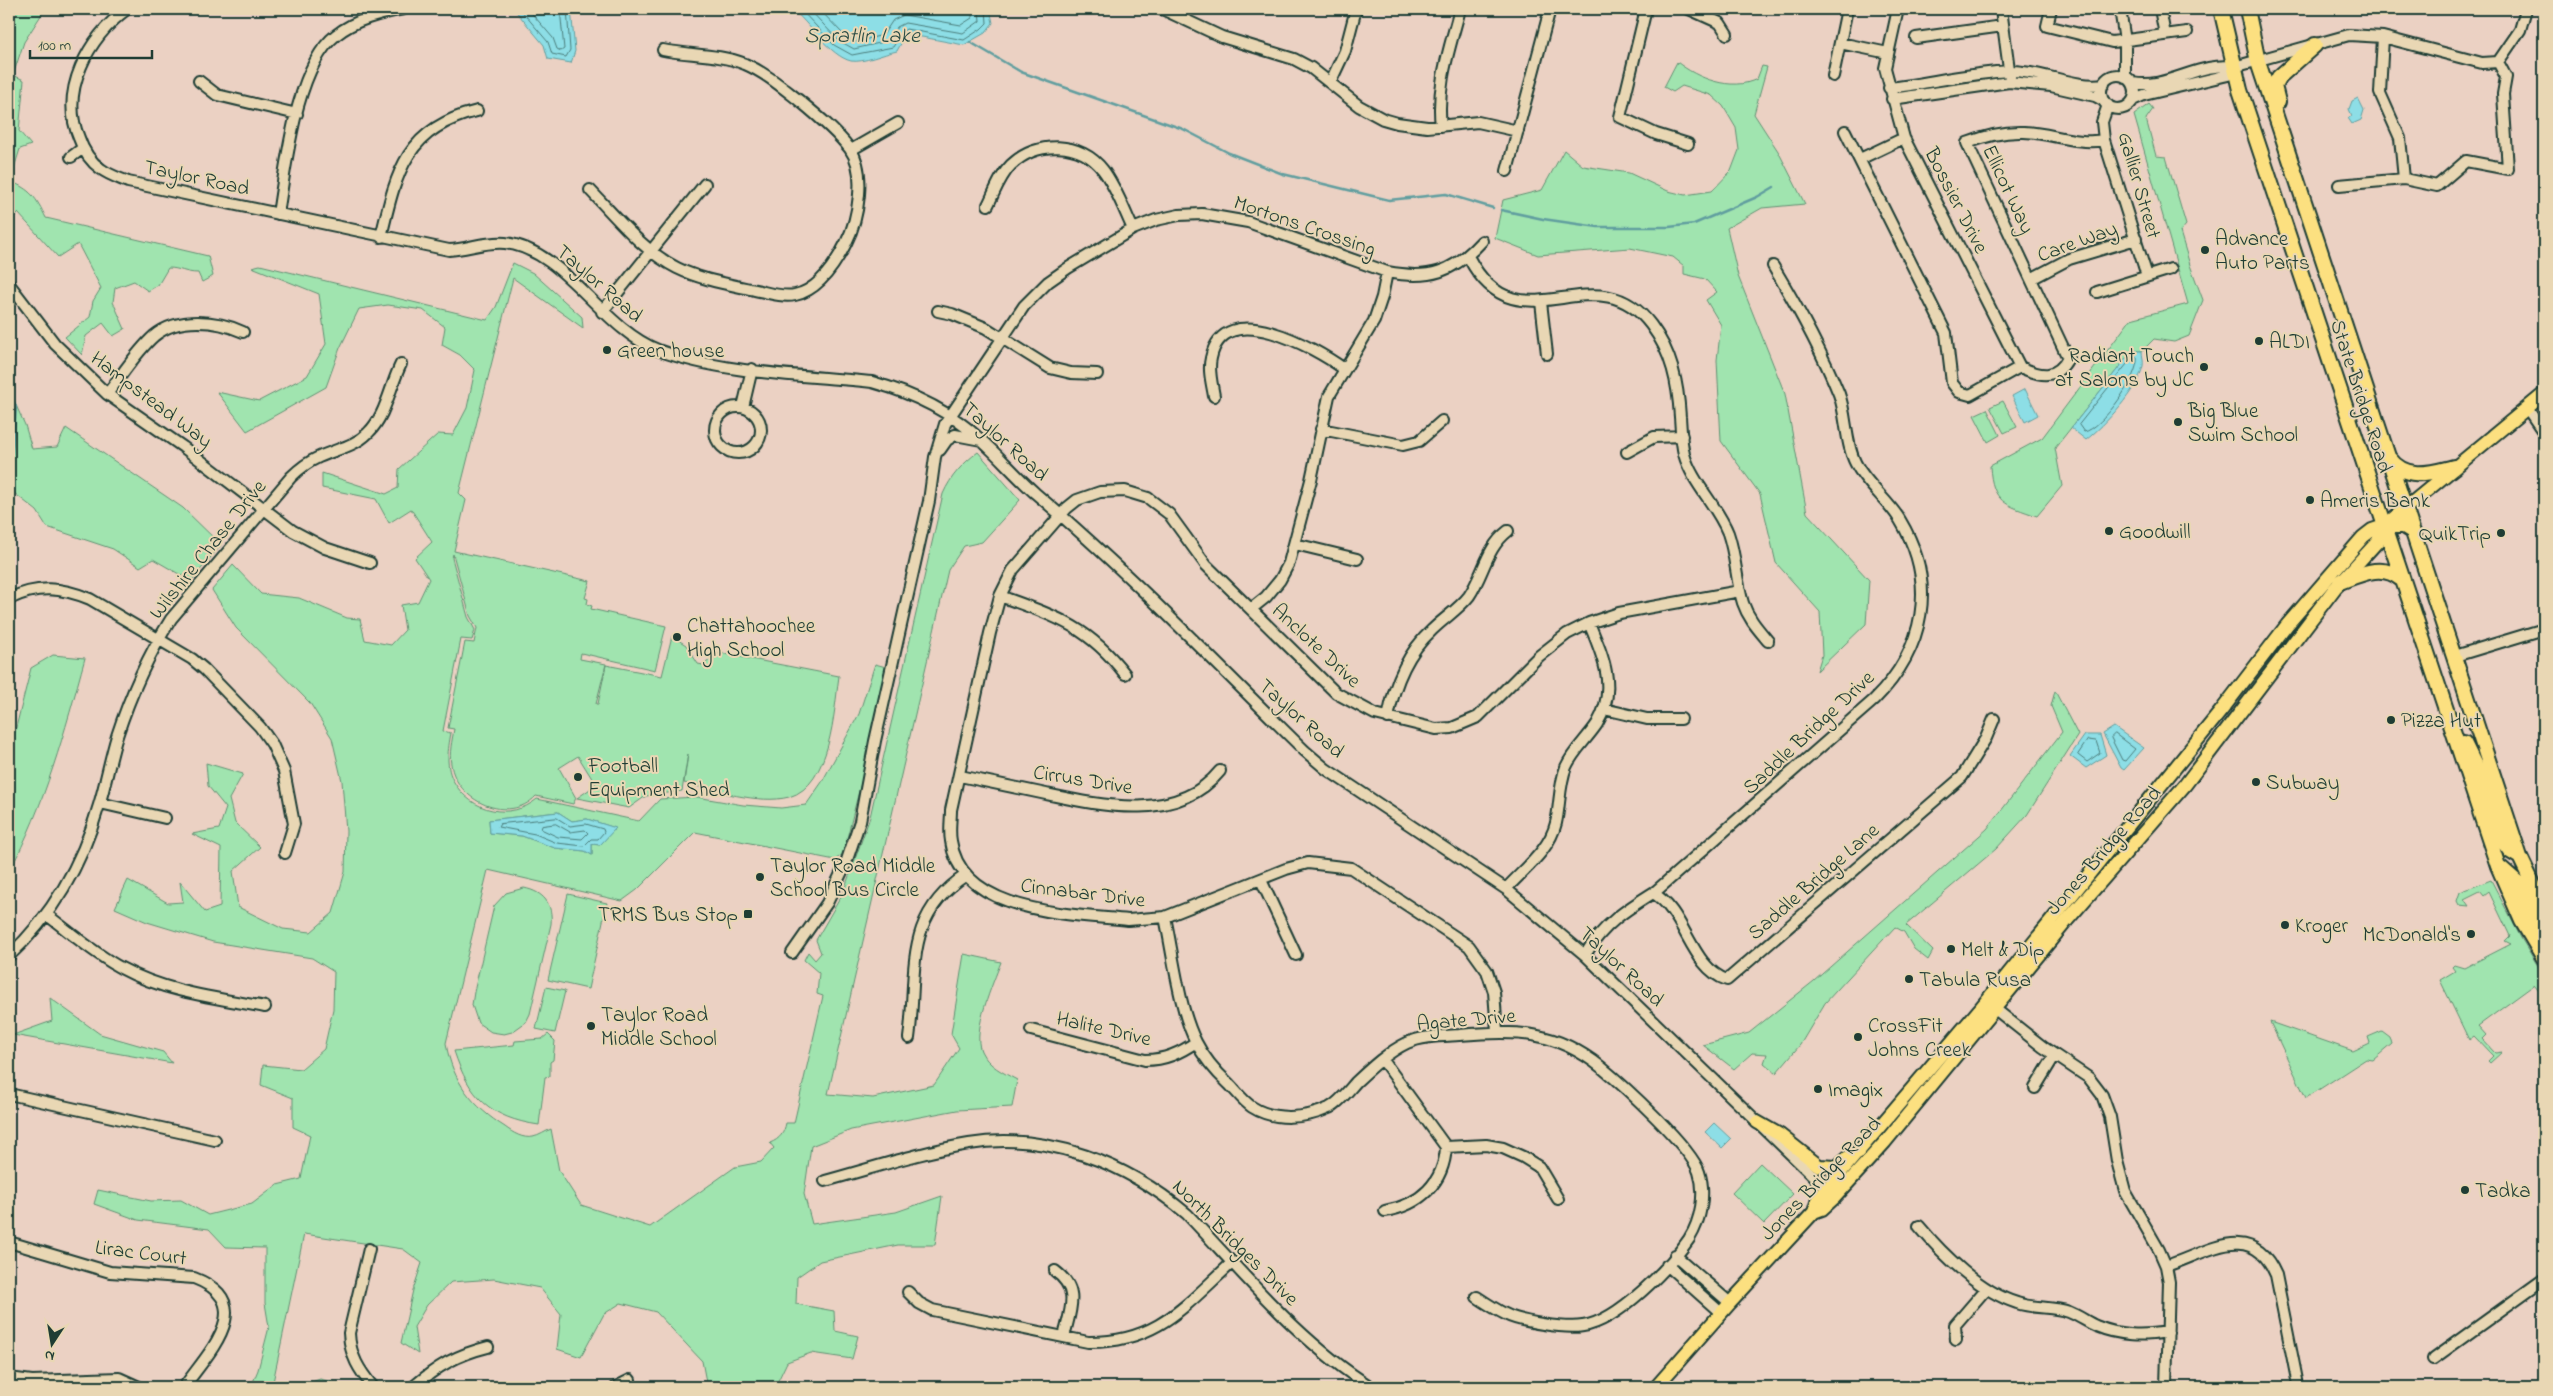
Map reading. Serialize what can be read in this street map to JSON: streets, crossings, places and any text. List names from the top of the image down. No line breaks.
{"streets":{"highway":["State Bridge Road"],"main road":["Jones Bridge Road"],"street":["Taylor Road","Gallier Street","Ellicot Way","Bossier Drive","Mortons Crossing","Care Way","Hampstead Way","Wilshire Chase Drive","Anclote Drive","Saddle Bridge Drive","Cirrus Drive","Saddle Bridge Lane","Cinnabar Drive","Agate Drive","Halite Drive","North Bridges Drive","Lirac Court"]},"crossings":[["Taylor Road","Mortons Crossing"],["Taylor Road","Anclote Drive"],["Taylor Road","Saddle Bridge Drive"],["Taylor Road","Jones Bridge Road"],["Taylor Road","Cinnabar Drive"],["Gallier Street","Ellicot Way"],["Gallier Street","Care Way"],["Ellicot Way","Bossier Drive"],["Ellicot Way","Care Way"],["State Bridge Road","Jones Bridge Road"],["Hampstead Way","Wilshire Chase Drive"],["Anclote Drive","Cinnabar Drive"],["Saddle Bridge Drive","Saddle Bridge Lane"],["Cirrus Drive","Cinnabar Drive"],["Cinnabar Drive","Agate Drive"],["Agate Drive","Halite Drive"]],"water":["Spratlin Lake"],"places":{"other":["Advance Auto Parts","ALDI","Green house","Radiant Touch at Salons by JC","Big Blue Swim School","Ameris Bank","Goodwill","QuikTrip","Chattahoochee High School","Pizza Hut","Football Equipment Shed","Subway","Taylor Road Middle School Bus Circle","Kroger","McDonald's","Melt & Dip","Tabula Rusa","Taylor Road Middle School","CrossFit Johns Creek","Imagix","Tadka"],"transit":["TRMS Bus Stop"]},"scale_bar":"100 m","north":"bottom"}
